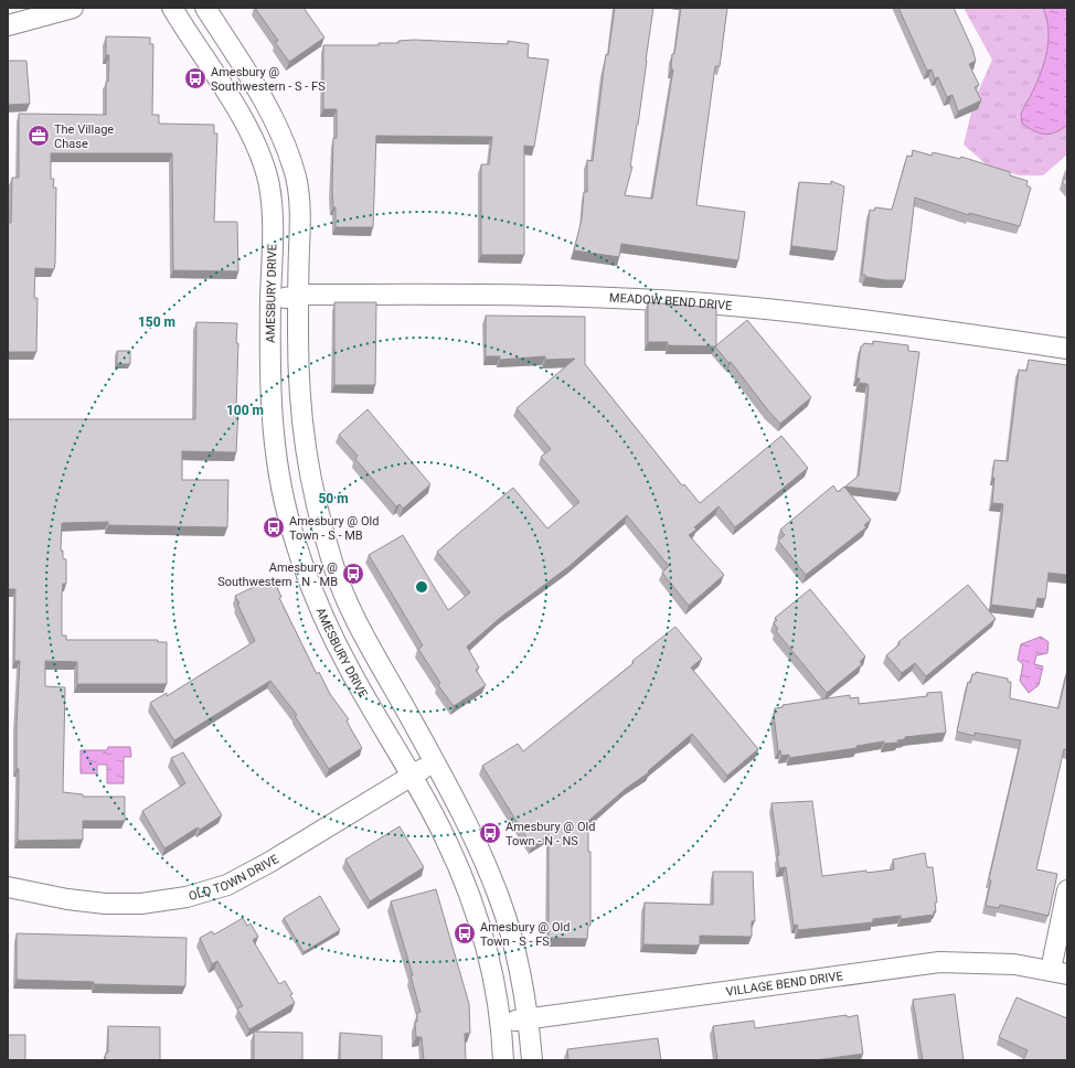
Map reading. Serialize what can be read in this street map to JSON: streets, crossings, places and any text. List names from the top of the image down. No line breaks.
{"streets":{"street":["AMESBURY DRIVE","MEADOW BEND DRIVE","OLD TOWN DRIVE","VILLAGE BEND DRIVE"]},"crossings":[["AMESBURY DRIVE","MEADOW BEND DRIVE"],["AMESBURY DRIVE","OLD TOWN DRIVE"],["AMESBURY DRIVE","VILLAGE BEND DRIVE"]],"places":{"bus stop":["Amesbury @ Southwestern - S - FS","Amesbury @ Old Town - S - MB","Amesbury @ Southwestern - N - MB","Amesbury @ Old Town - N - NS","Amesbury @ Old Town - S - FS"],"office":["The Village Chase"]},"rings":["150 m","100 m","50 m"]}
